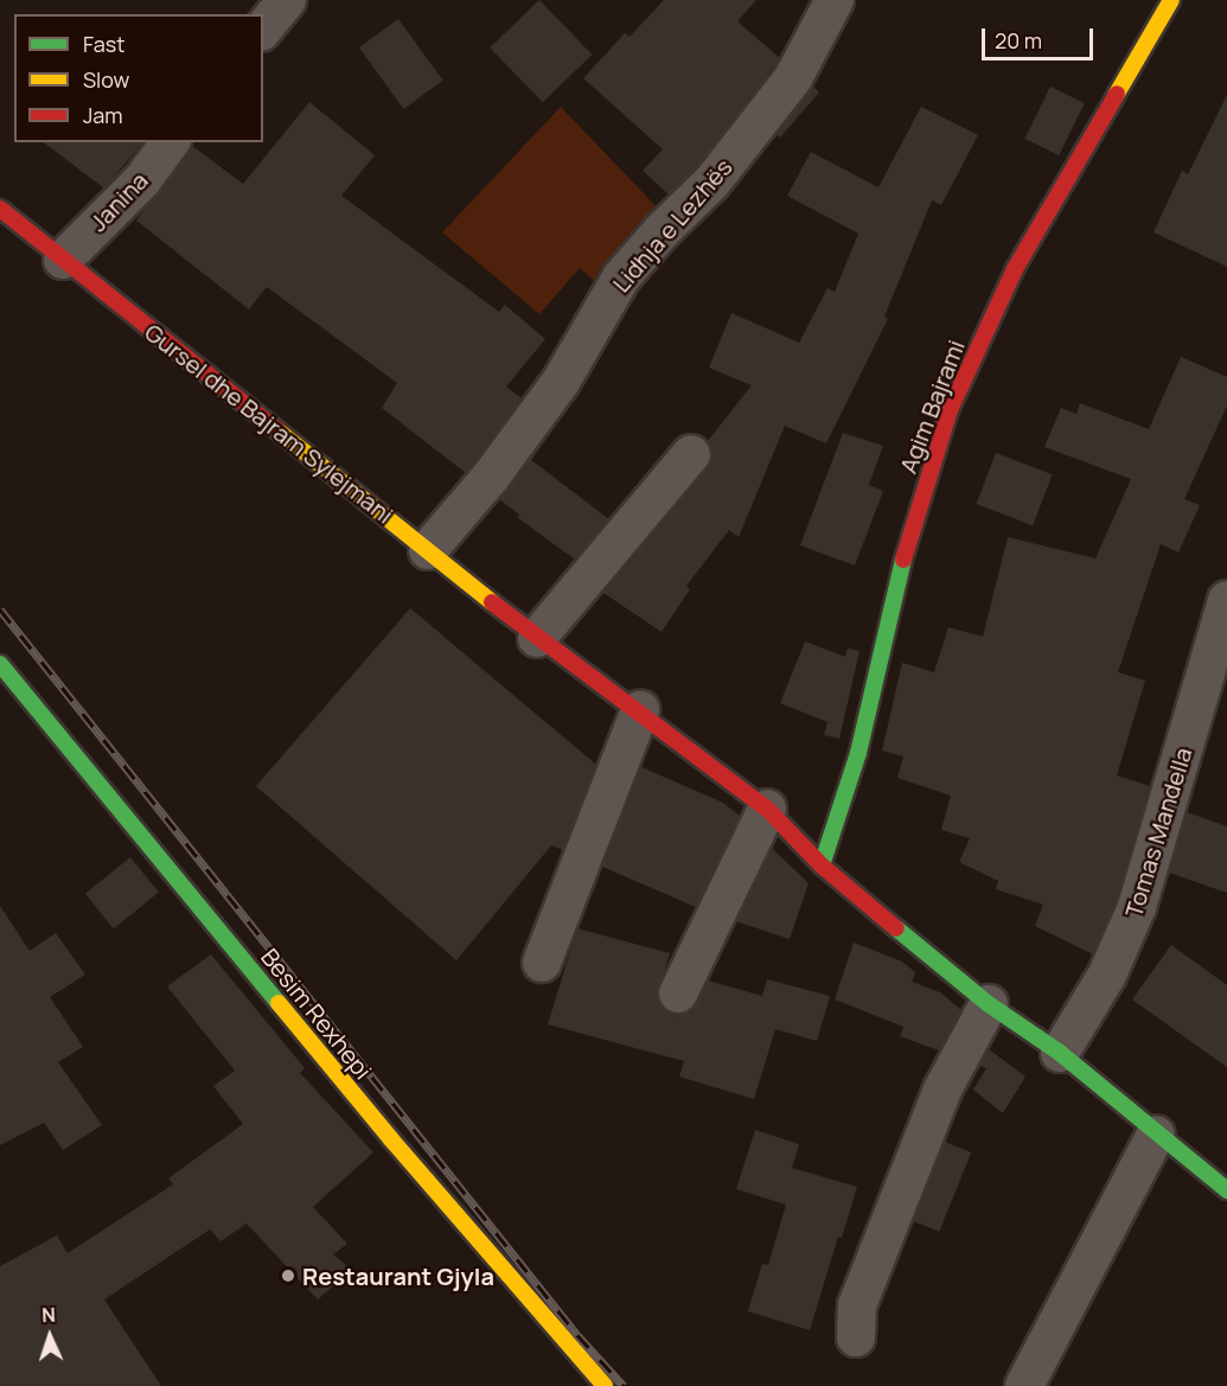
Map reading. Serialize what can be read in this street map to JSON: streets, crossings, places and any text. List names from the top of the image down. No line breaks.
{"streets":{"street":["Janina","Lidhja e Lezhës","Agim Bajrami","Gursel dhe Bajram Sylejmani","Tomas Mandella","Besim Rexhepi"]},"crossings":[["Janina","Gursel dhe Bajram Sylejmani"],["Lidhja e Lezhës","Gursel dhe Bajram Sylejmani"],["Agim Bajrami","Gursel dhe Bajram Sylejmani"],["Gursel dhe Bajram Sylejmani","Tomas Mandella"]],"places":["Restaurant Gjyla"],"legend":["Fast","Slow","Jam"],"scale_bar":"20 m","north":"top"}
